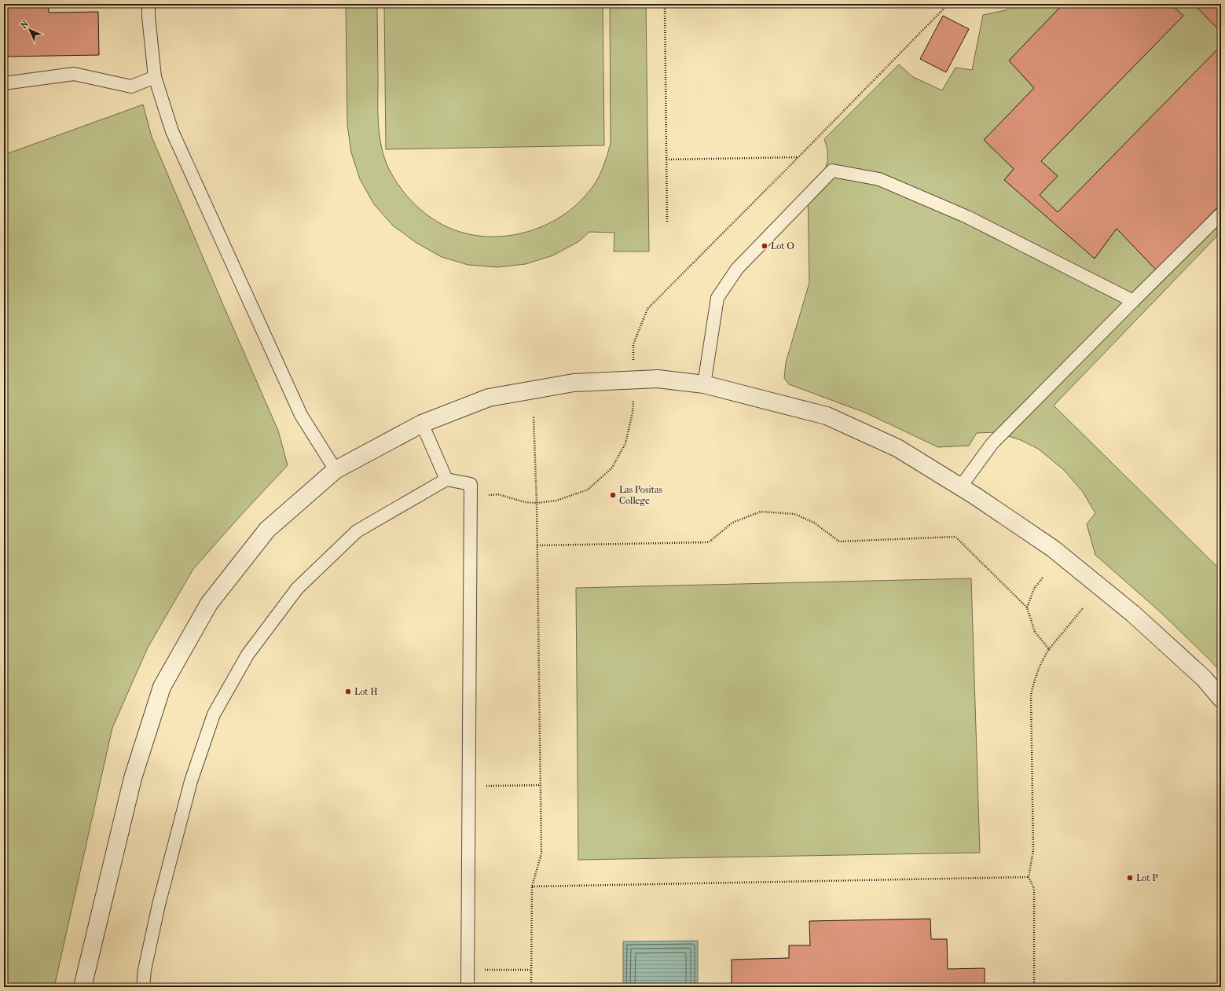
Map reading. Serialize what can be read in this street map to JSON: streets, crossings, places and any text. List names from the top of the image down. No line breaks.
{"places":["Lot O","Las Positas College","Lot H","Lot P"],"north":"top left"}
